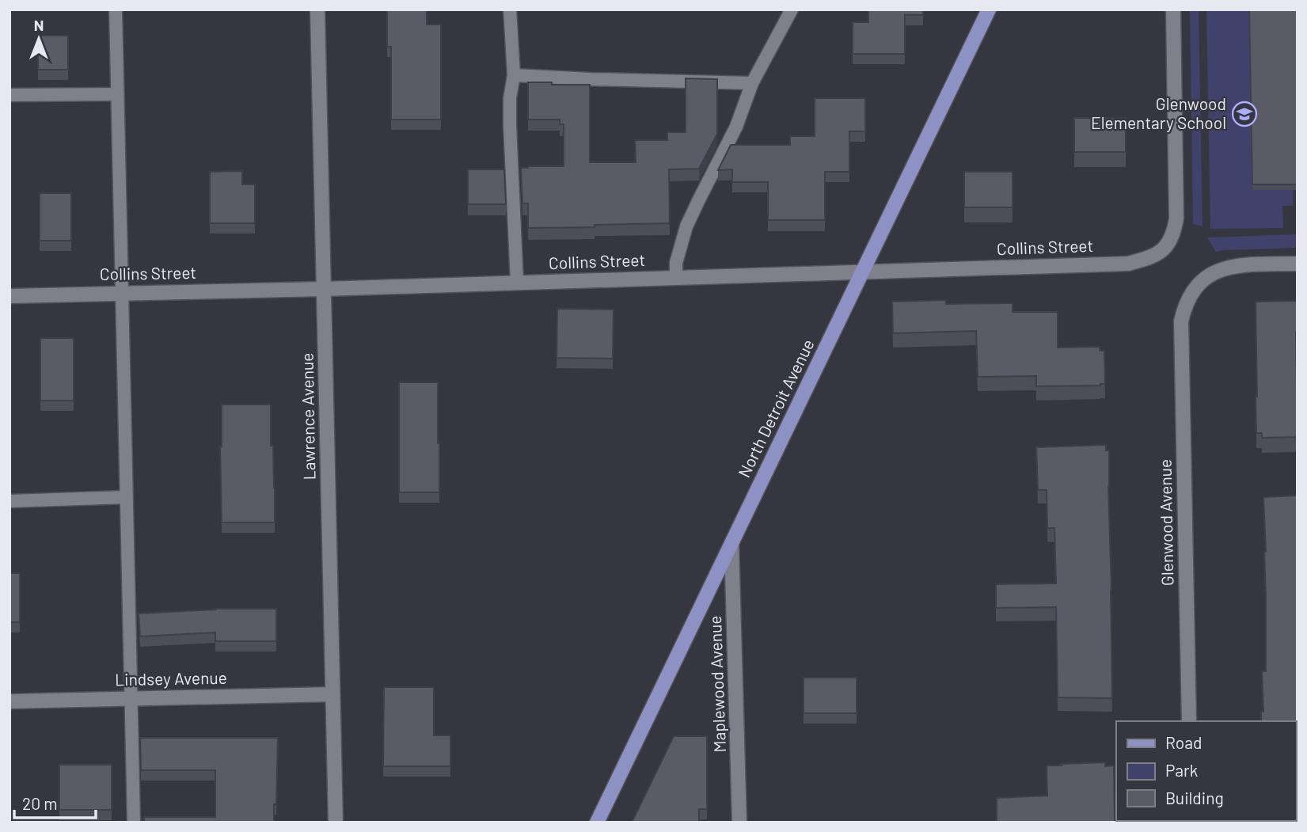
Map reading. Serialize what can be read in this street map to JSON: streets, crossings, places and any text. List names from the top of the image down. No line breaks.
{"streets":{"main road":["North Detroit Avenue"],"street":["Collins Street","Lawrence Avenue","Glenwood Avenue","Lindsey Avenue","Maplewood Avenue"]},"crossings":[["Collins Street","North Detroit Avenue"],["Collins Street","Lawrence Avenue"],["North Detroit Avenue","Maplewood Avenue"],["Lawrence Avenue","Lindsey Avenue"]],"places":{"school or university":["Glenwood Elementary School"]},"legend":["Road","Park","Building"],"scale_bar":"20 m","north":"top"}
